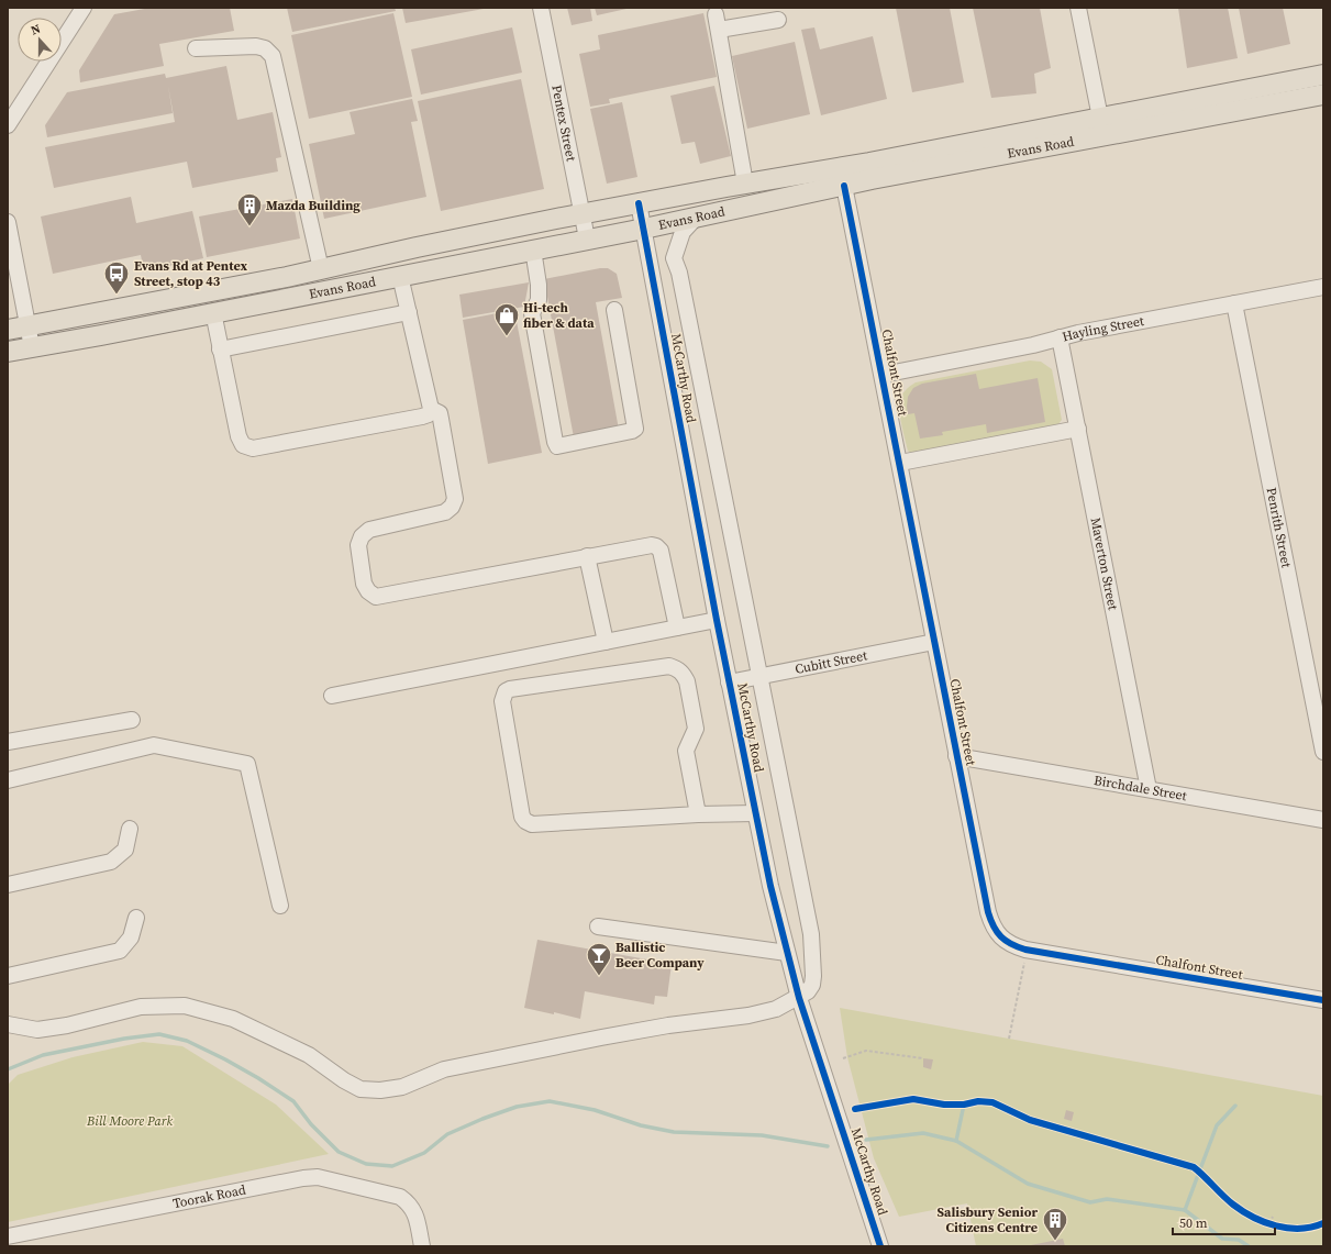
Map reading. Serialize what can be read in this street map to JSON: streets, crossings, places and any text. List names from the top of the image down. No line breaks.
{"streets":{"main road":["Evans Road"],"street":["Pentex Street","Hayling Street","Chalfont Street","McCarthy Road","Penrith Street","Maverton Street","Cubitt Street","Birchdale Street","Toorak Road"]},"crossings":[["Pentex Street","Evans Road"],["Evans Road","Chalfont Street"],["Evans Road","McCarthy Road"],["Hayling Street","Chalfont Street"],["Hayling Street","Penrith Street"],["Hayling Street","Maverton Street"],["Chalfont Street","Cubitt Street"],["Chalfont Street","Birchdale Street"],["McCarthy Road","Cubitt Street"],["Maverton Street","Birchdale Street"]],"parks":["Bill Moore Park"],"places":{"building":["Mazda Building","Salisbury Senior Citizens Centre"],"bus stop":["Evans Rd at Pentex Street, stop 43"],"shop":["Hi-tech fiber & data"],"bar":["Ballistic Beer Company"]},"scale_bar":"50 m","north":"top"}
